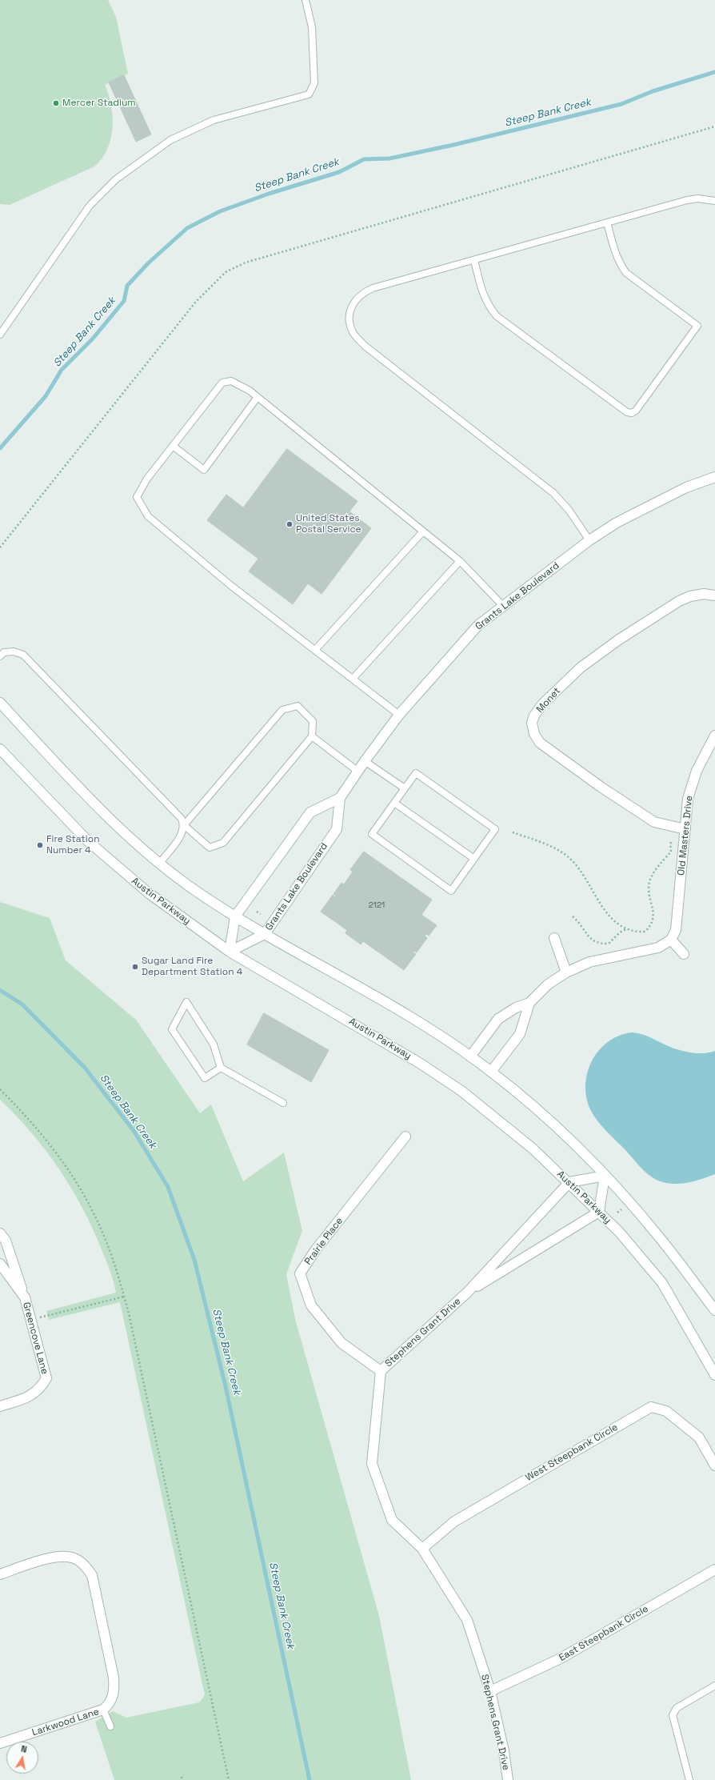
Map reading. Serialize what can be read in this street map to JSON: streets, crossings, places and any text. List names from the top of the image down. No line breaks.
{"streets":{"street":["Grants Lake Boulevard","Monet","Old Masters Drive","Austin Parkway","Prairie Place","Stephens Grant Drive","Greencove Lane","West Steepbank Circle","East Steepbank Circle","Larkwood Lane"]},"crossings":[["Grants Lake Boulevard","Austin Parkway"],["Monet","Old Masters Drive"],["Austin Parkway","Stephens Grant Drive"],["Prairie Place","Stephens Grant Drive"],["Stephens Grant Drive","West Steepbank Circle"],["Stephens Grant Drive","East Steepbank Circle"]],"water":["Steep Bank Creek"],"places":["Mercer Stadium","United States Postal Service","Fire Station Number 4","Sugar Land Fire Department Station 4"],"house_numbers":["2121"],"north":"top"}
